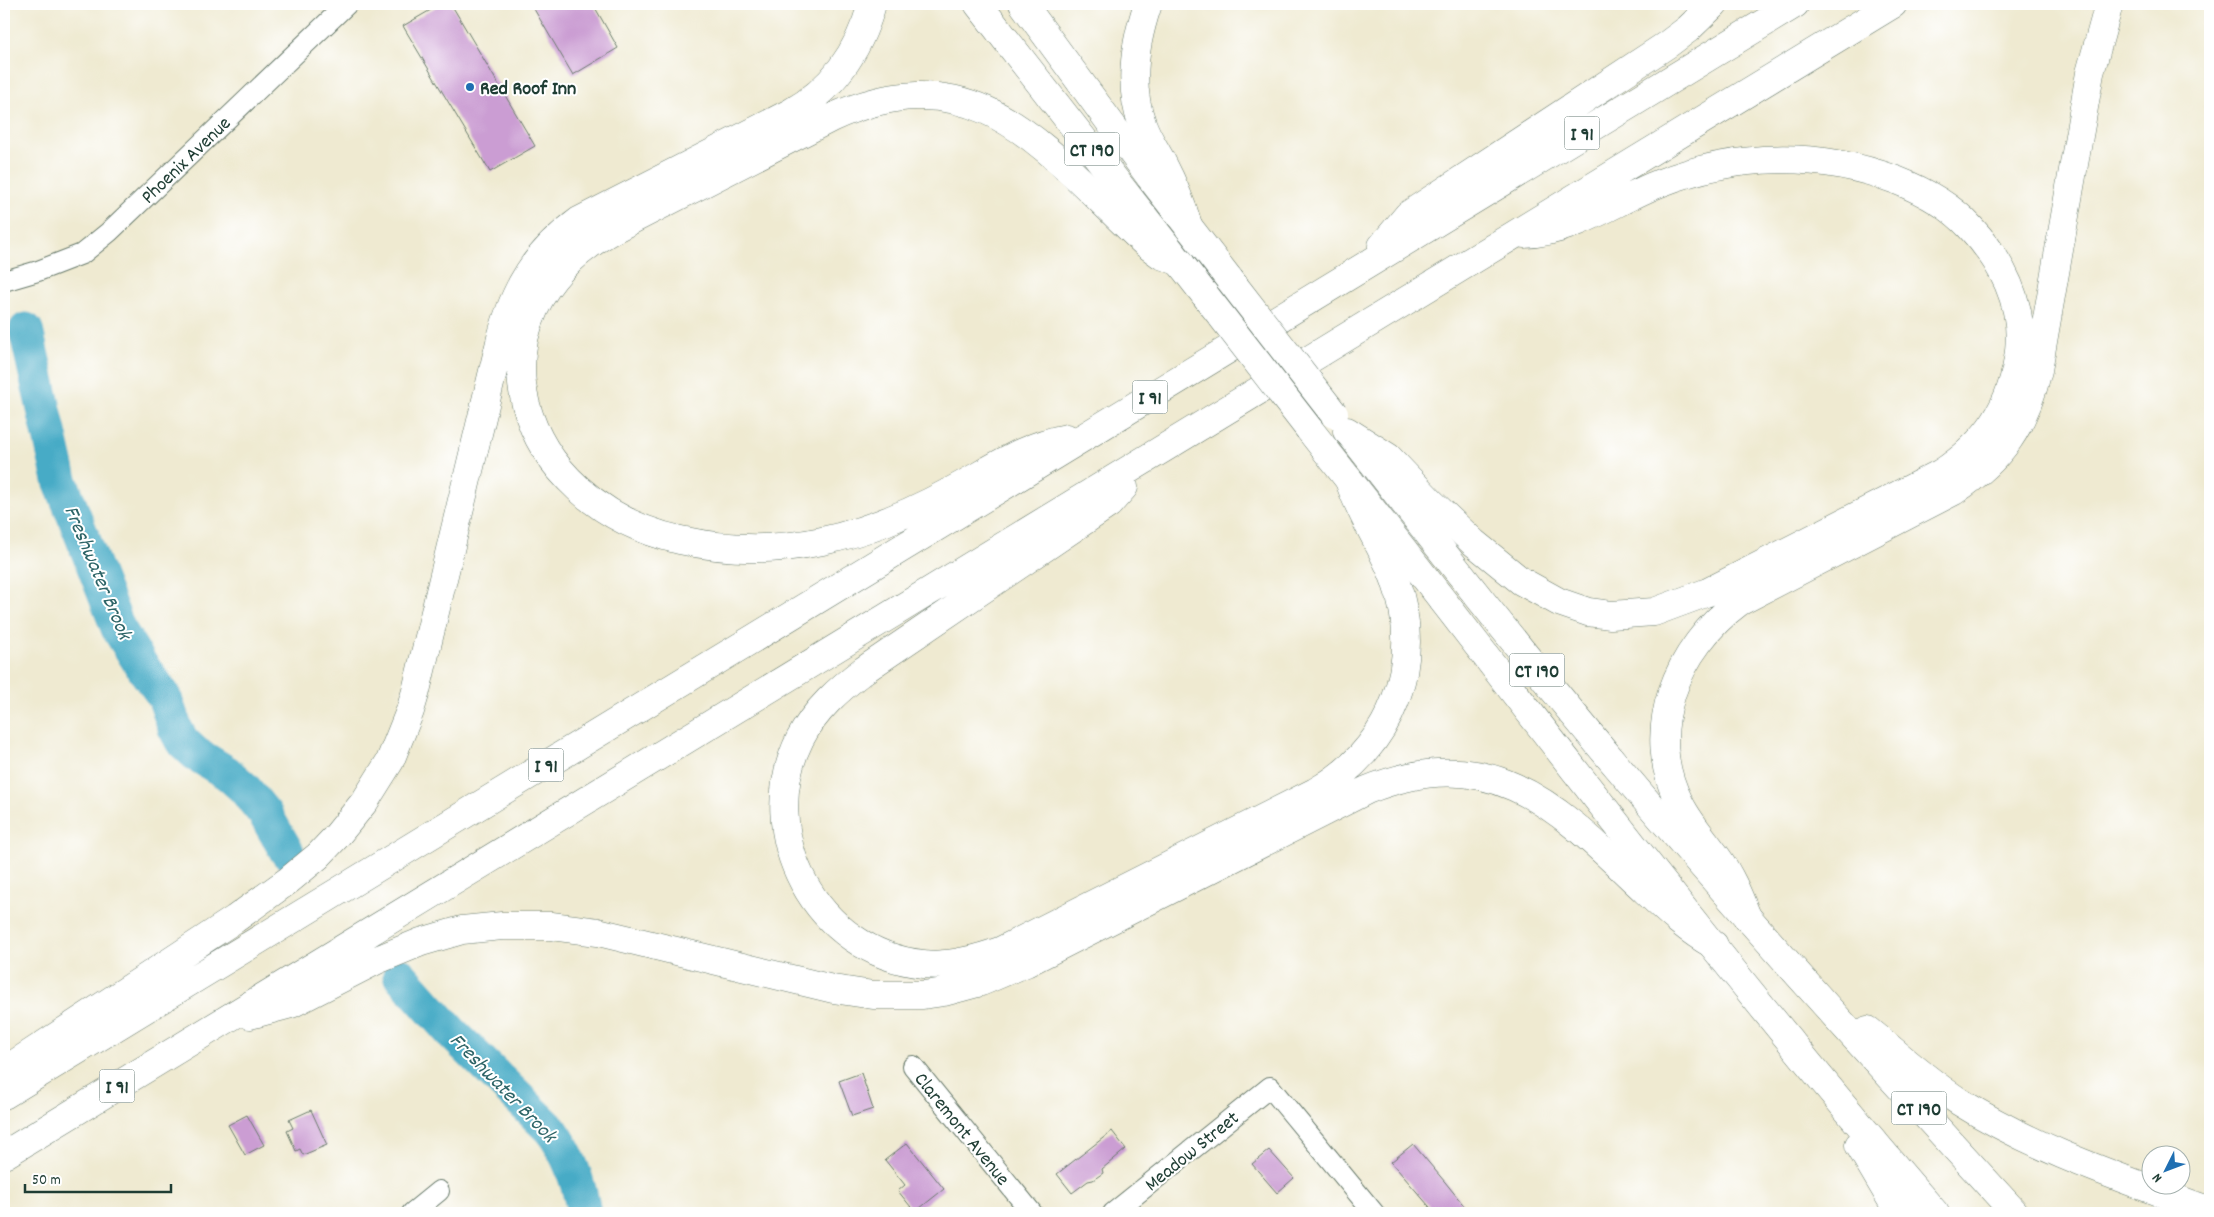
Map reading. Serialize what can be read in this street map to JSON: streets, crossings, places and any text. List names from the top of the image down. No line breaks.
{"streets":{"main road":["I 91","CT 190"],"street":["Phoenix Avenue","Claremont Avenue","Meadow Street"]},"water":["Freshwater Brook"],"places":["Red Roof Inn"],"scale_bar":"50 m","north":"bottom left"}
